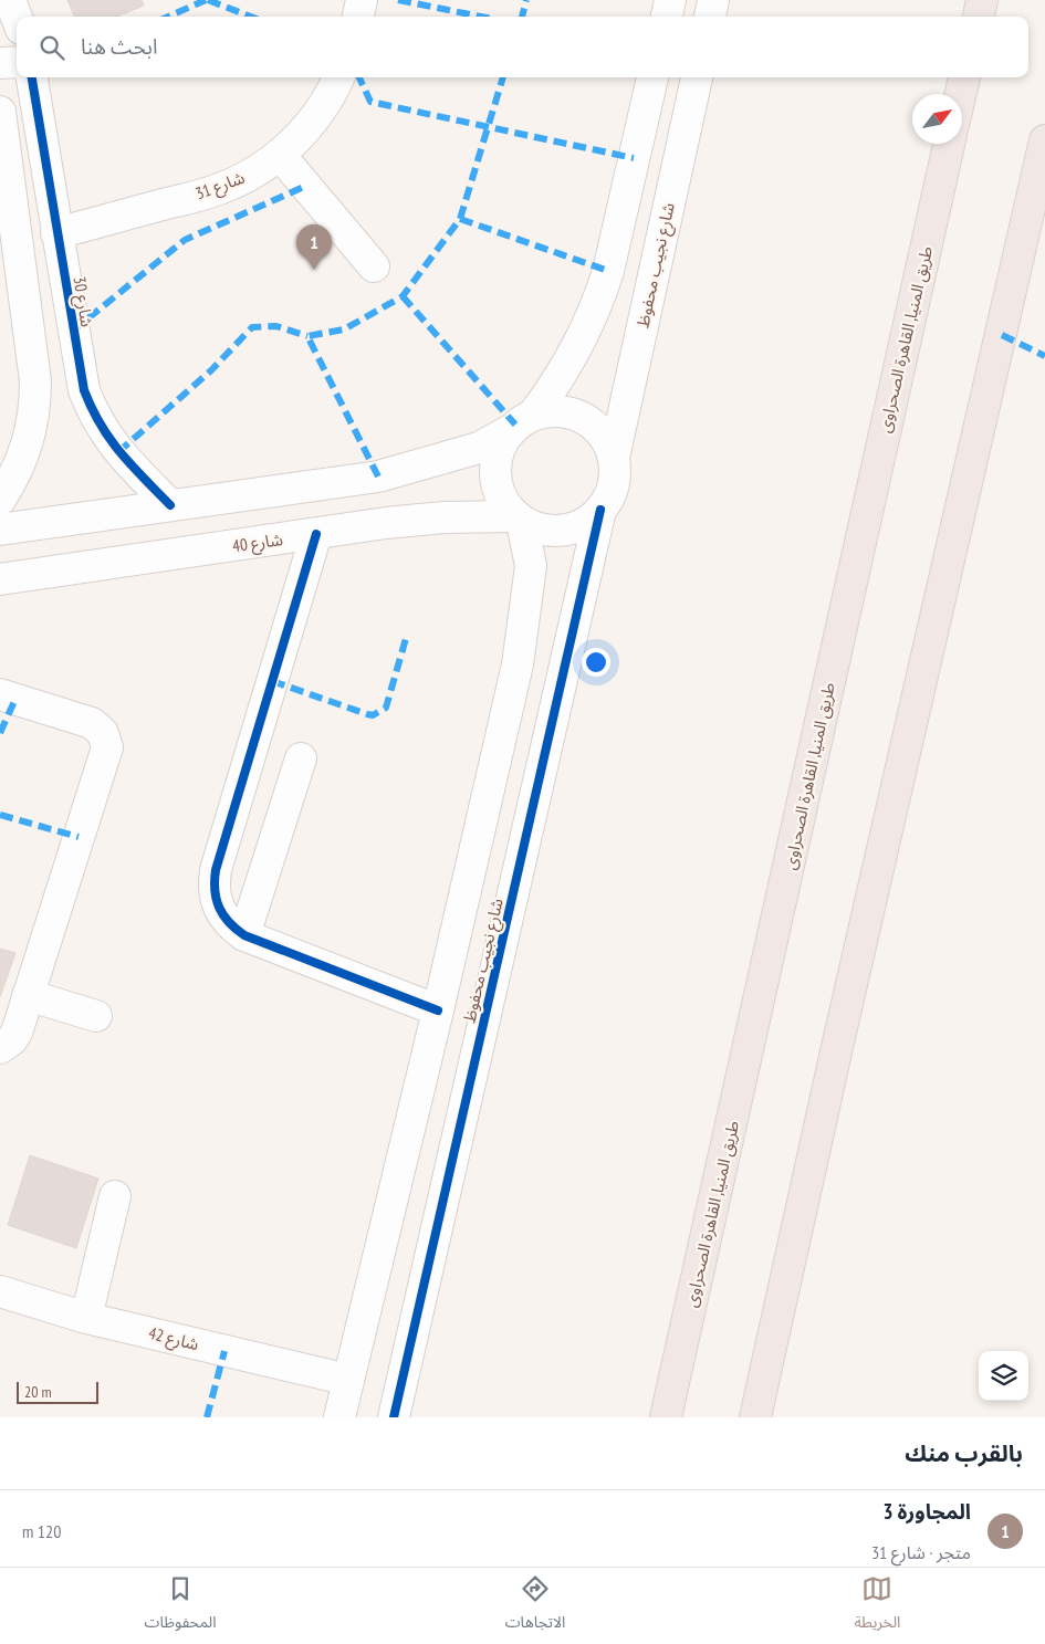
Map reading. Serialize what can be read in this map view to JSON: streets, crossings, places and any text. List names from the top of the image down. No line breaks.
{"streets":{"highway":["طريق المنيا, القاهرة الصحراوى"],"street":["شارع 31","شارع نجيب محفوظ","شارع 30","شارع 40","شارع 42"]},"crossings":[["شارع 31","شارع 30"],["شارع نجيب محفوظ","شارع 40"],["شارع نجيب محفوظ","شارع 42"]],"scale_bar":"20 m","north":"top right","page":{"search":"ابحث هنا","pins":"1","scale":"20 m","heading":"بالقرب منك","list":[{"mark":"1","name":"المجاورة 3","note":"متجر · شارع 31","value":"120 m"}],"nav":["الخريطة","الاتجاهات","المحفوظات"]}}
